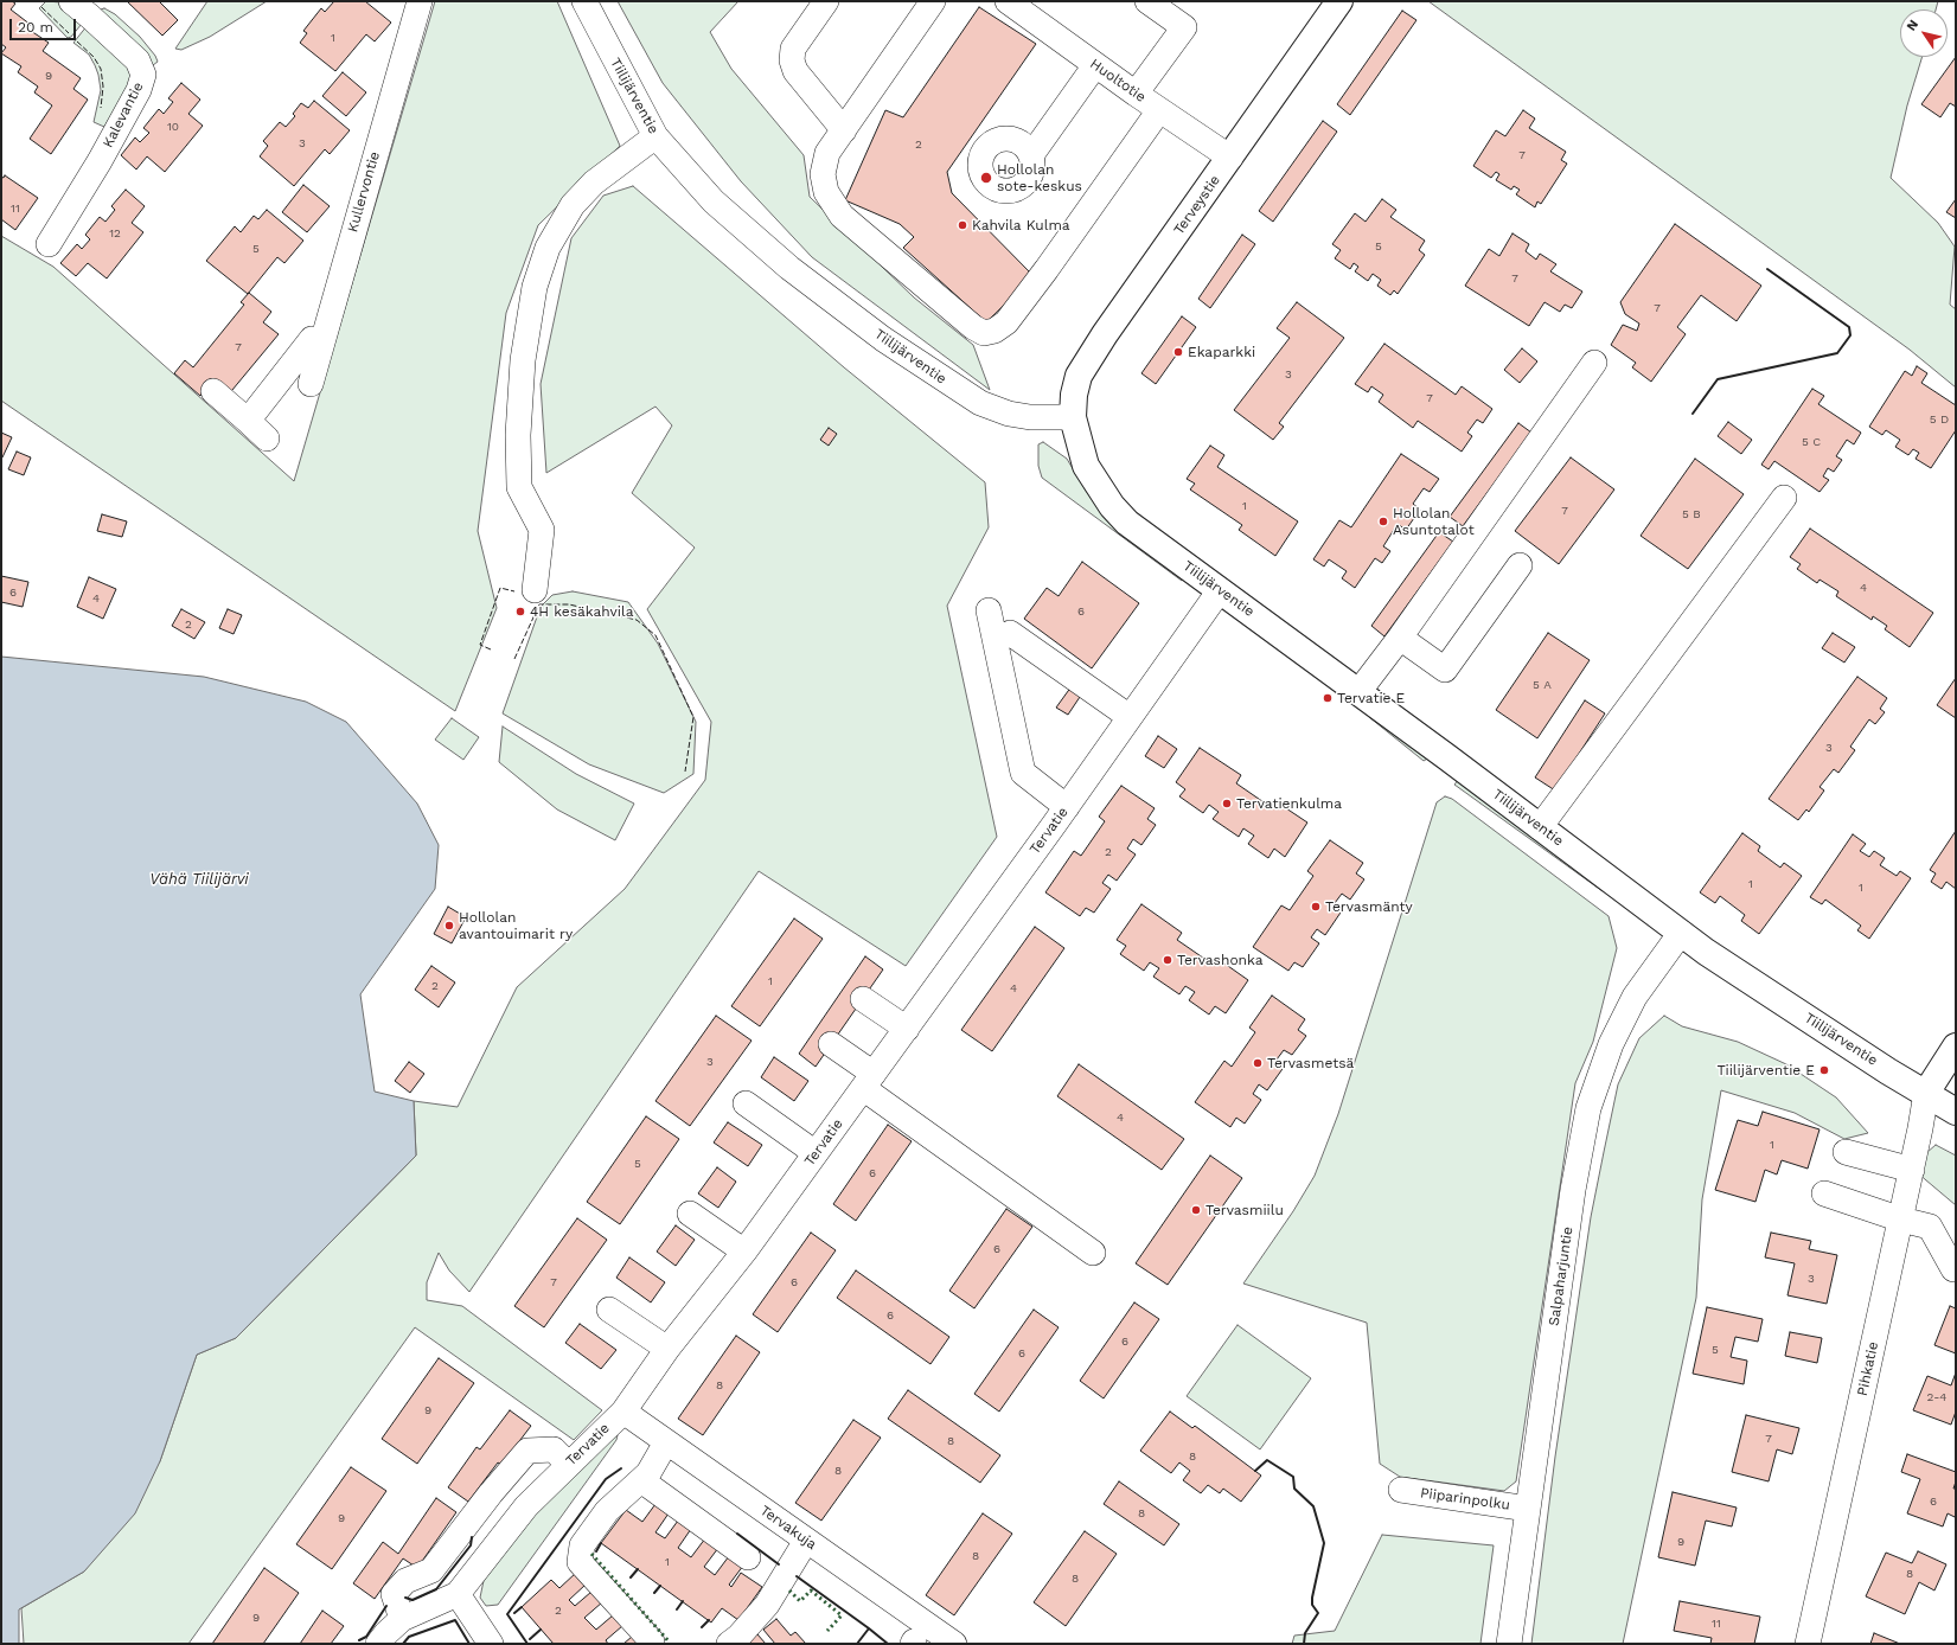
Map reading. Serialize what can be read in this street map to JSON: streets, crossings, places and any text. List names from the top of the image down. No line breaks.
{"streets":{"main road":["Tiilijärventie","Terveystie"],"street":["Huoltotie","Kalevantie","Kullervontie","Tervatie","Salpaharjuntie","Pihkatie","Piiparinpolku","Tervakuja"]},"crossings":[["Huoltotie","Terveystie"],["Tiilijärventie","Terveystie"],["Tiilijärventie","Tervatie"],["Tiilijärventie","Salpaharjuntie"],["Tiilijärventie","Pihkatie"],["Tervatie","Tervakuja"],["Salpaharjuntie","Piiparinpolku"]],"water":["Vähä Tiilijärvi"],"places":["Hollolan sote-keskus","Kahvila Kulma","Ekaparkki","Hollolan Asuntotalot","4H kesäkahvila","Tervatie E","Tervatienkulma","Tervasmänty","Hollolan avantouimarit ry","Tervashonka","Tervasmetsä","Tiilijärventie E","Tervasmiilu"],"house_numbers":["1","9","10","3","2","7","11","12","5","5","7","7","7","3","7","5 D","5 C","1","7","5 B","4","6","4","6","2","5 A","3","2","1","1","1","2","4","3","4","1","5","6","6","3","7","6","6","6","5","6","8","2-4","9","7","8","8","8","6","8","9","9","8","1","8","8","2","9","11"],"scale_bar":"20 m","north":"top left"}
